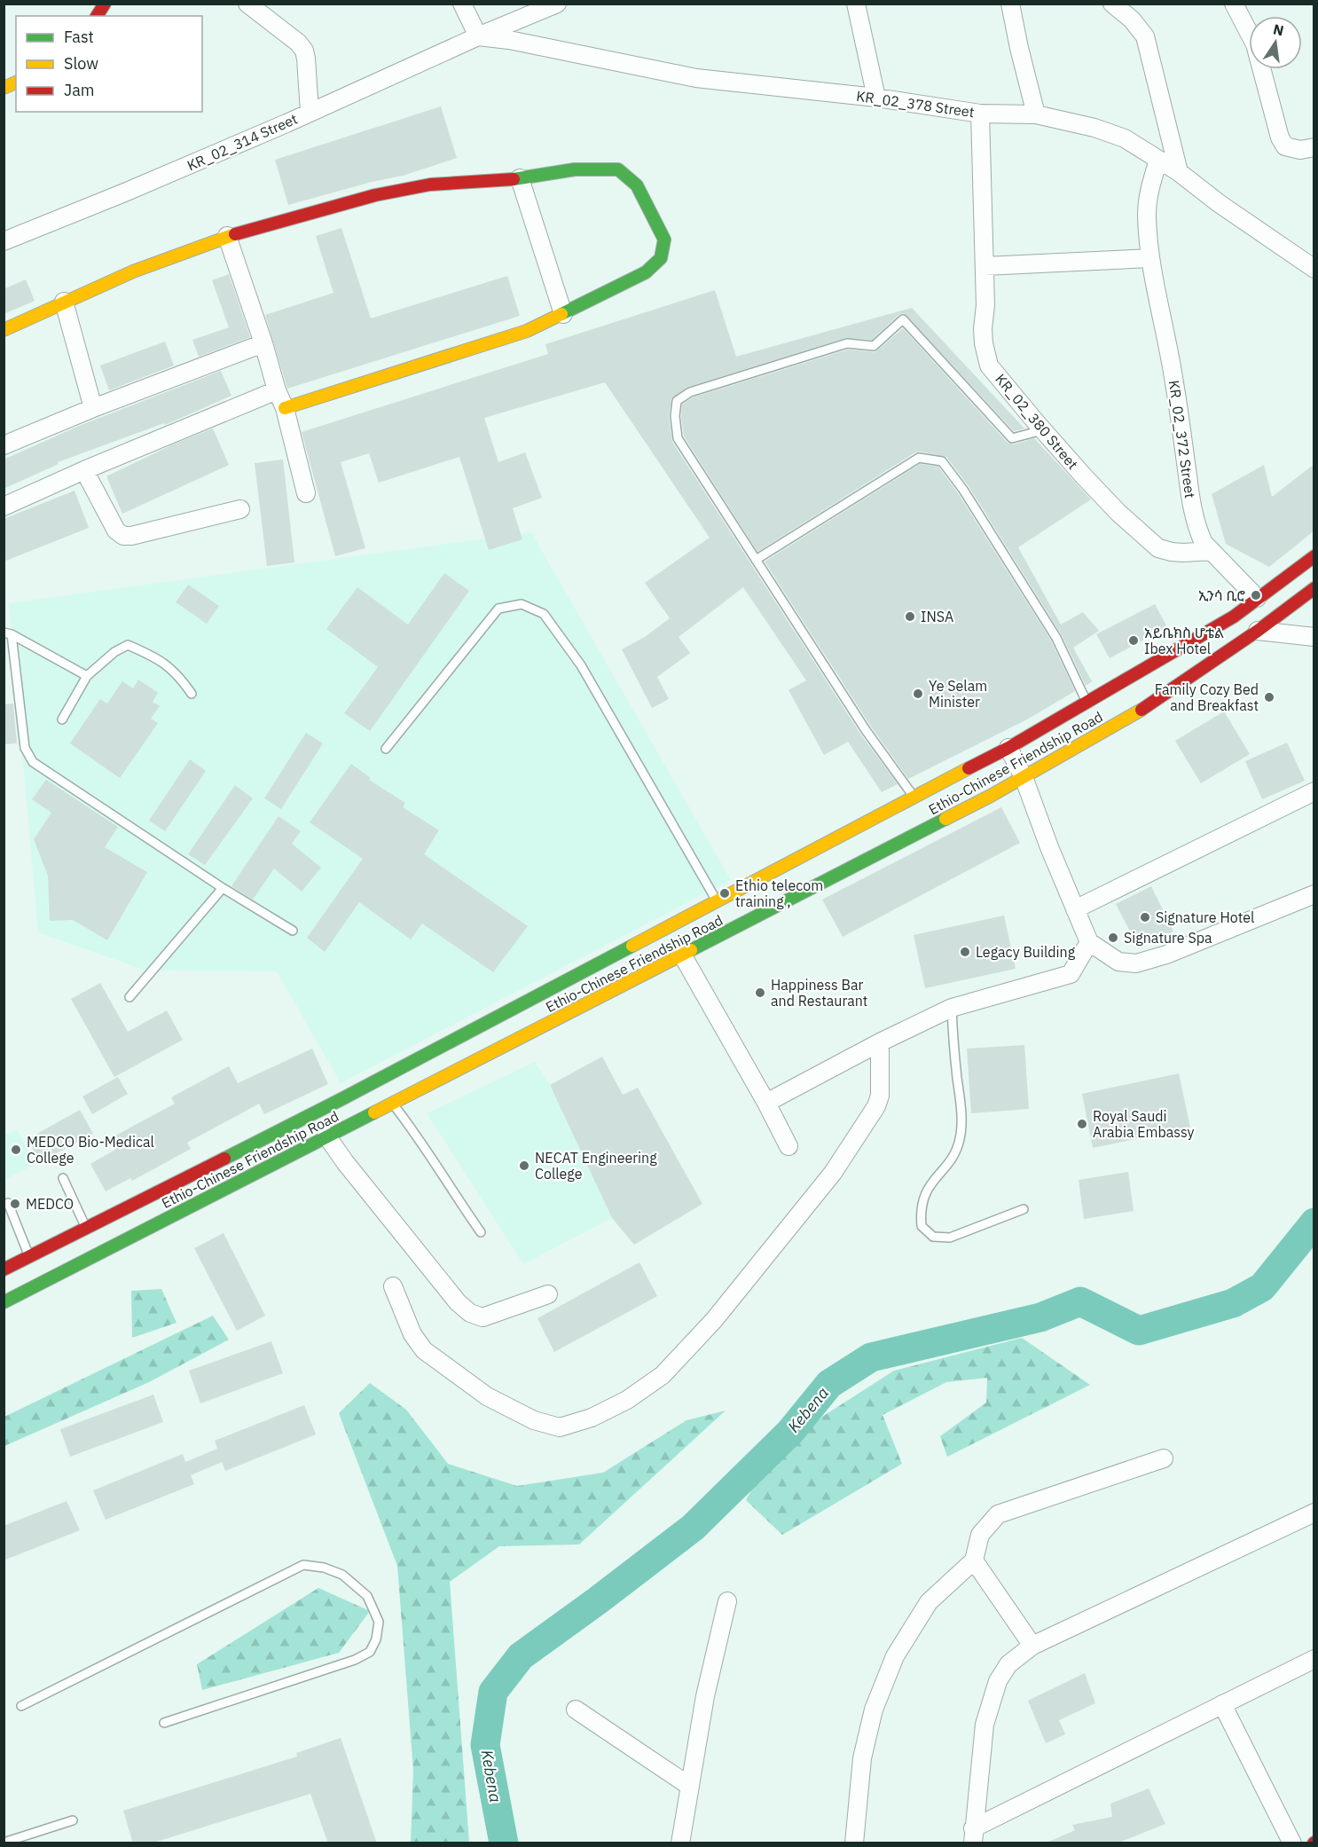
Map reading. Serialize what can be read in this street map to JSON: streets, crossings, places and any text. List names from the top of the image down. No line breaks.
{"streets":{"main road":["Ethio-Chinese Friendship Road"],"street":["KR_02_378 Street","KR_02_314 Street","KR_02_380 Street","KR_02_372 Street"]},"crossings":[["KR_02_378 Street","KR_02_314 Street"],["KR_02_378 Street","KR_02_380 Street"],["KR_02_378 Street","KR_02_372 Street"],["KR_02_380 Street","KR_02_372 Street"],["KR_02_372 Street","Ethio-Chinese Friendship Road"]],"water":["Kebena"],"places":["ኢንሳ ቢሮ","INSA","አይቤክስ ሆቴል Ibex Hotel","Ye Selam Minister","Family Cozy Bed and Breakfast","Ethio telecom training ,","Signature Hotel","Signature Spa","Legacy Building","Happiness Bar and Restaurant","Royal Saudi Arabia Embassy","MEDCO Bio-Medical College","NECAT Engineering College","MEDCO"],"legend":["Fast","Slow","Jam"],"north":"top"}
